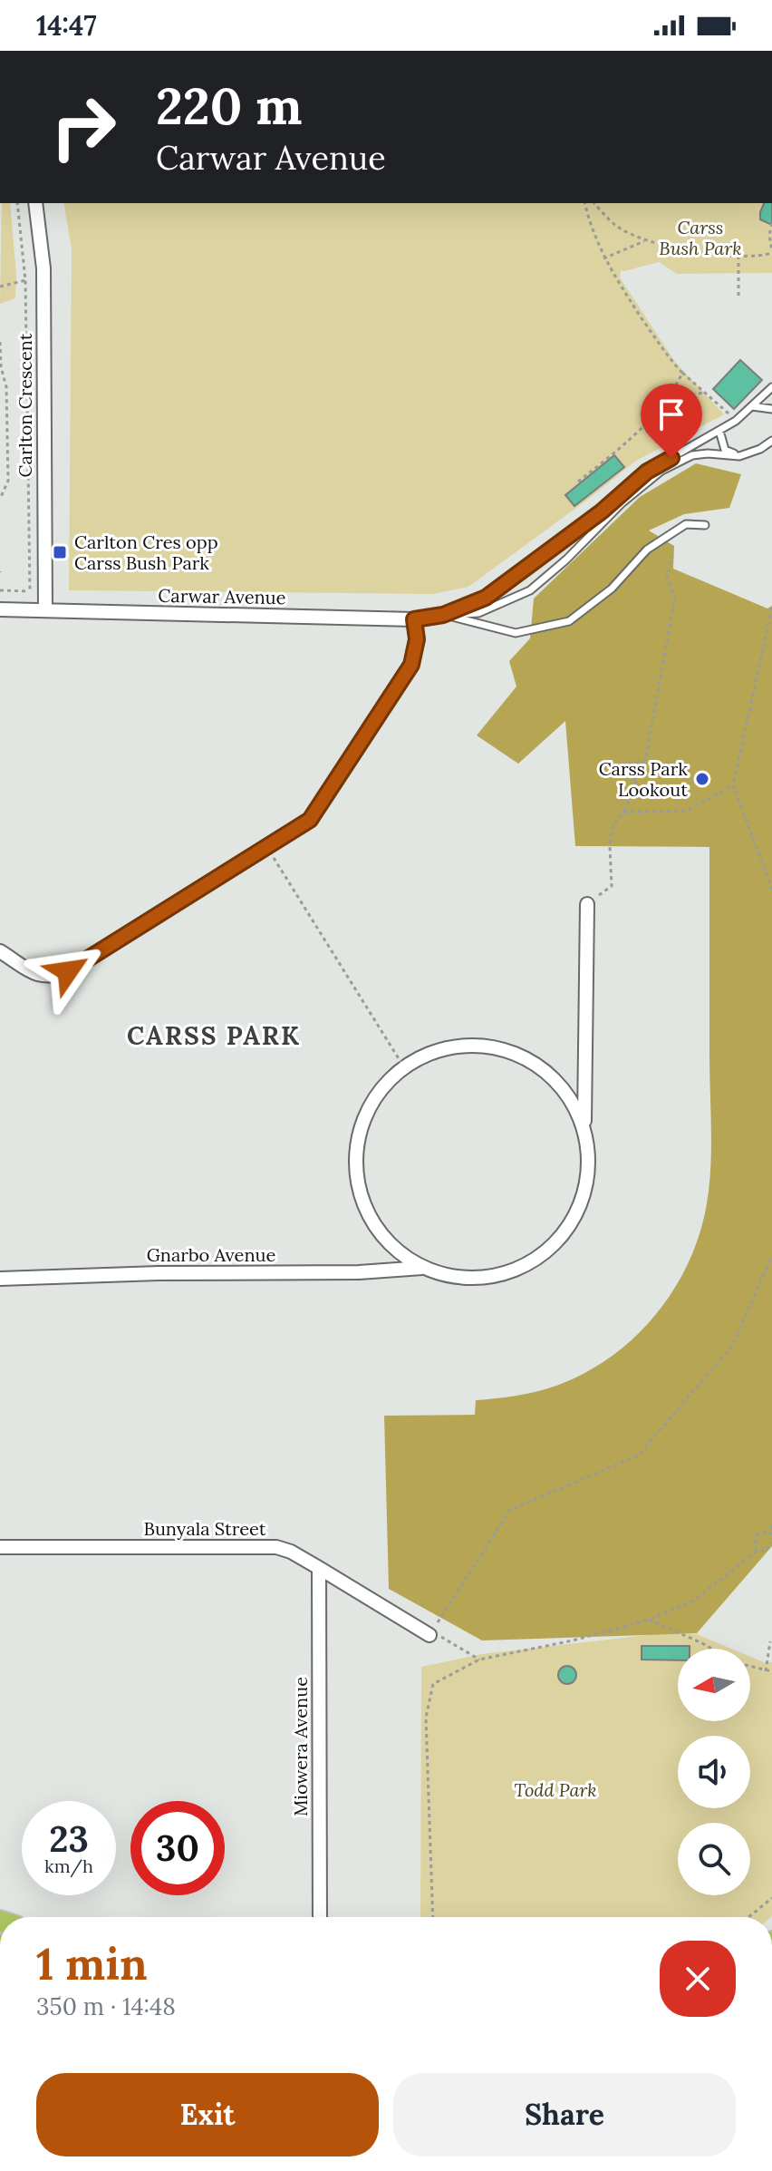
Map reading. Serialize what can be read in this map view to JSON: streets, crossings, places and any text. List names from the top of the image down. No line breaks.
{"streets":{"street":["Carlton Crescent","Carwar Avenue","Gnarbo Avenue","Bunyala Street","Miowera Avenue"]},"crossings":[["Carlton Crescent","Carwar Avenue"],["Bunyala Street","Miowera Avenue"]],"districts":["CARSS PARK"],"parks":["Carss Bush Park","Todd Park"],"places":{"transit":["Carlton Cres opp Carss Bush Park"],"other":["Carss Park Lookout"]},"north":"left","page":{"status":"14:47","turn":["220 m","Carwar Avenue"],"speed":"23 km/h","limit":"30","heading":["1 min","350 m · 14:48"],"buttons":["Exit","Share"]}}
